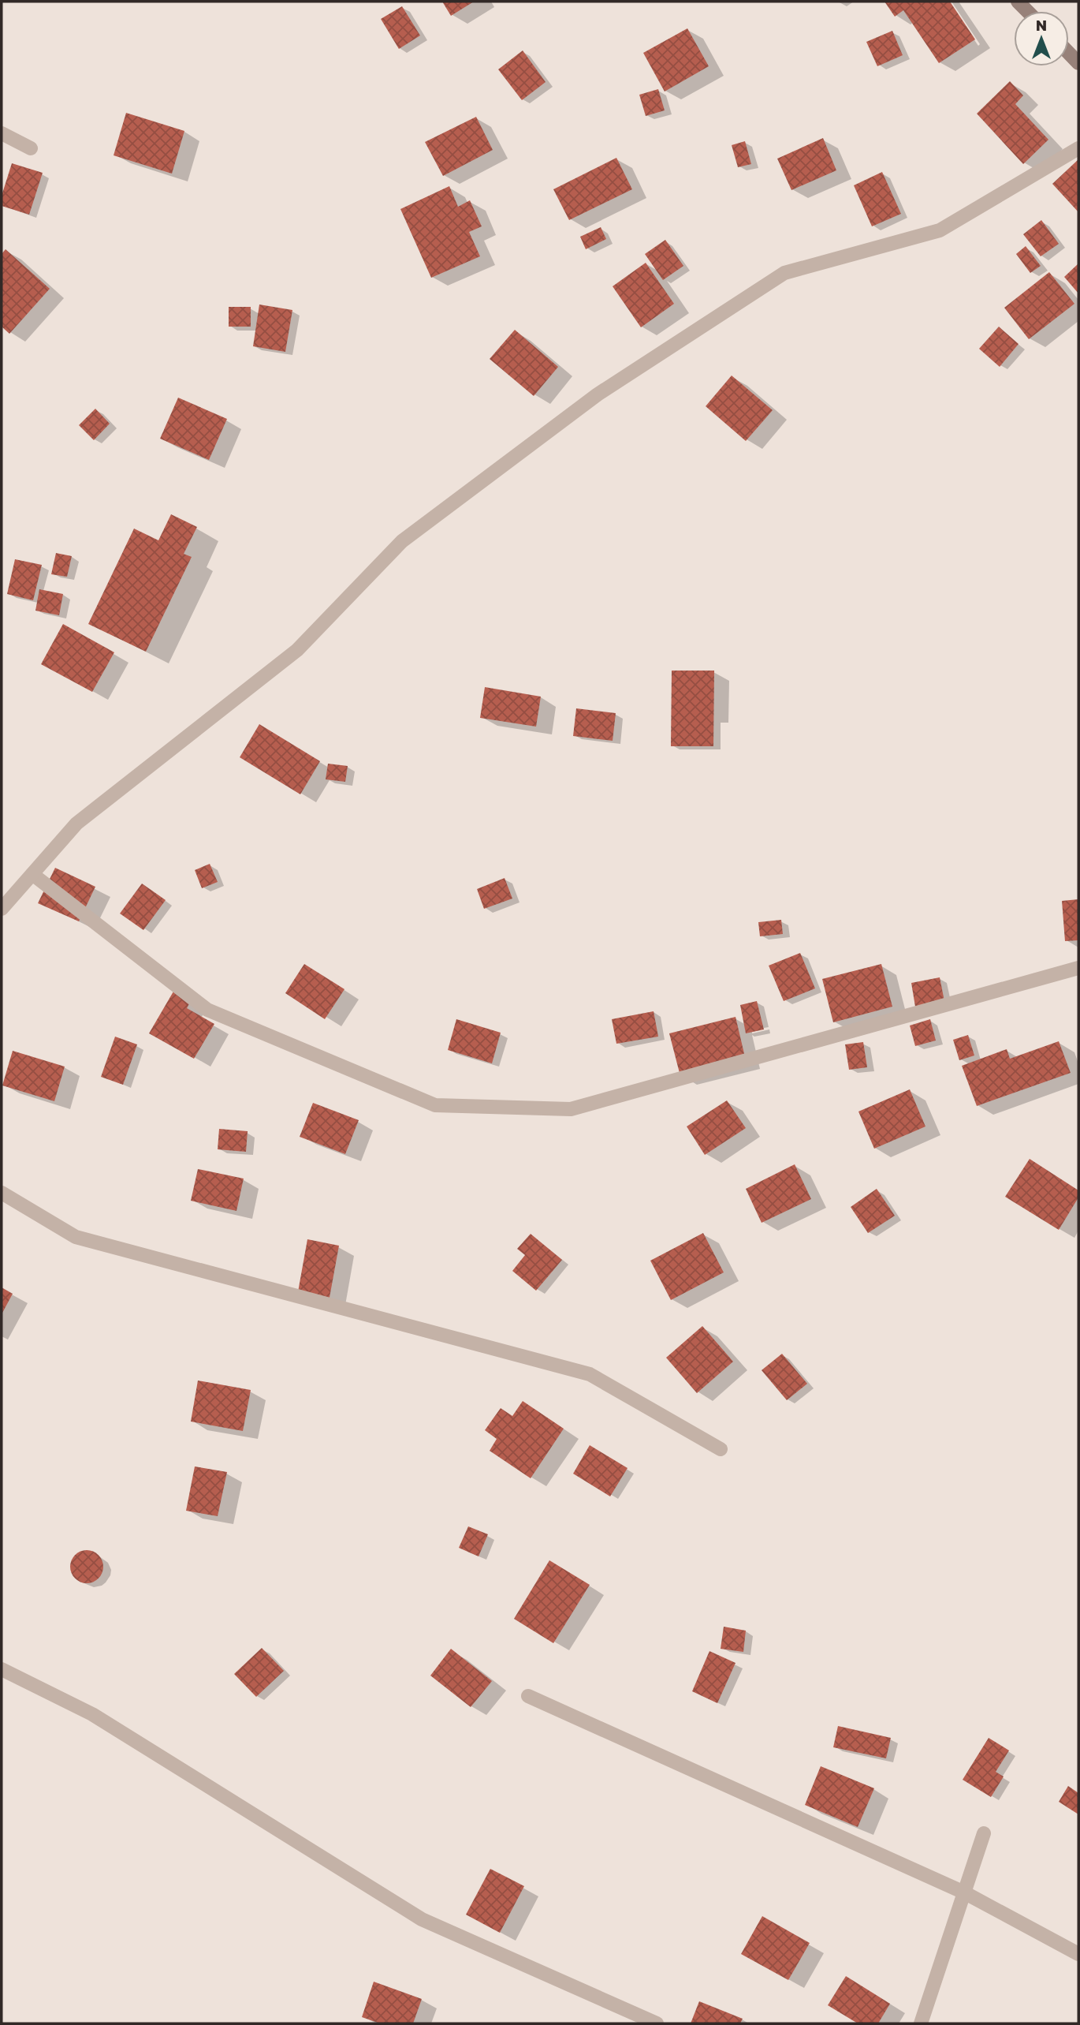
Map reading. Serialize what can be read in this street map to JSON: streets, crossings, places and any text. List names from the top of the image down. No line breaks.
{"north":"top"}
